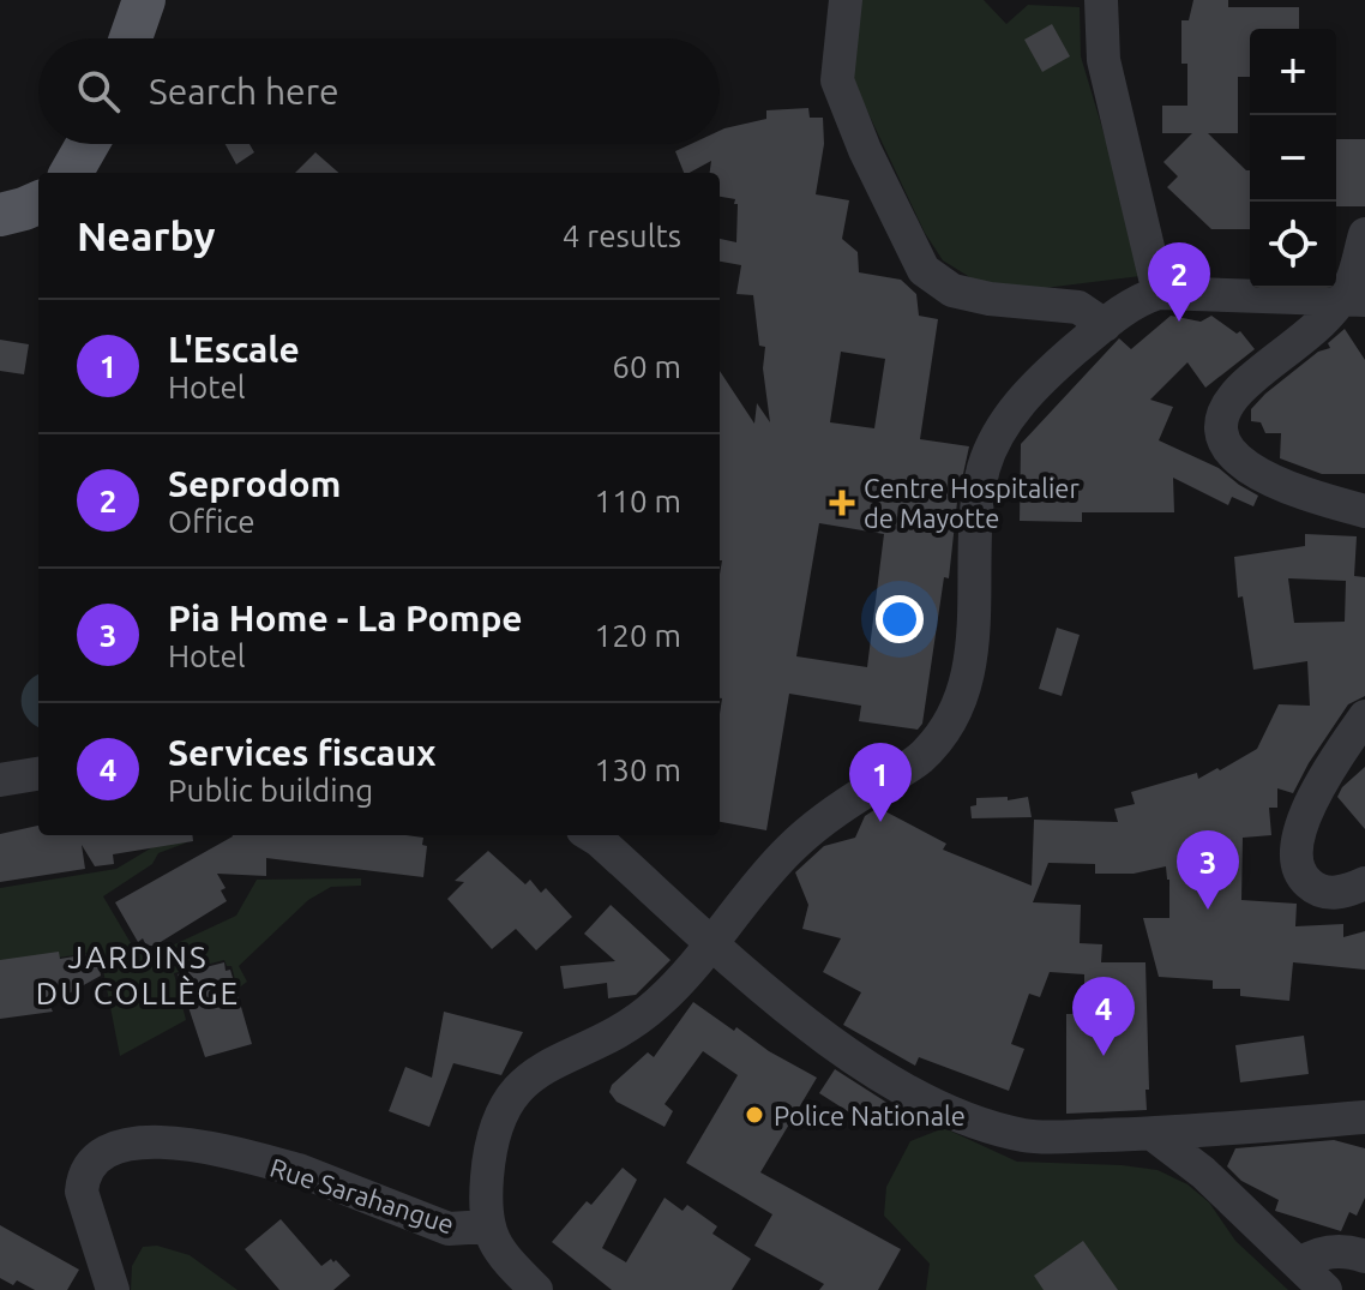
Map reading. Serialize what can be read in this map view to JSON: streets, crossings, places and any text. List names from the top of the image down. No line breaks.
{"streets":{"street":["Rue Sarahangue"]},"districts":["JARDINS DU COLLÈGE"],"places":{"health":["Centre Hospitalier de Mayotte"],"other":["Police Nationale"]},"page":{"map_buttons":["+","−"],"search":"Search here","heading":["Nearby","4 results"],"pins":["2","1","3","4"],"list":[{"mark":"1","name":"L'Escale","note":"Hotel","value":"60 m"},{"mark":"2","name":"Seprodom","note":"Office","value":"110 m"},{"mark":"3","name":"Pia Home - La Pompe","note":"Hotel","value":"120 m"},{"mark":"4","name":"Services fiscaux","note":"Public building","value":"130 m"}]}}
